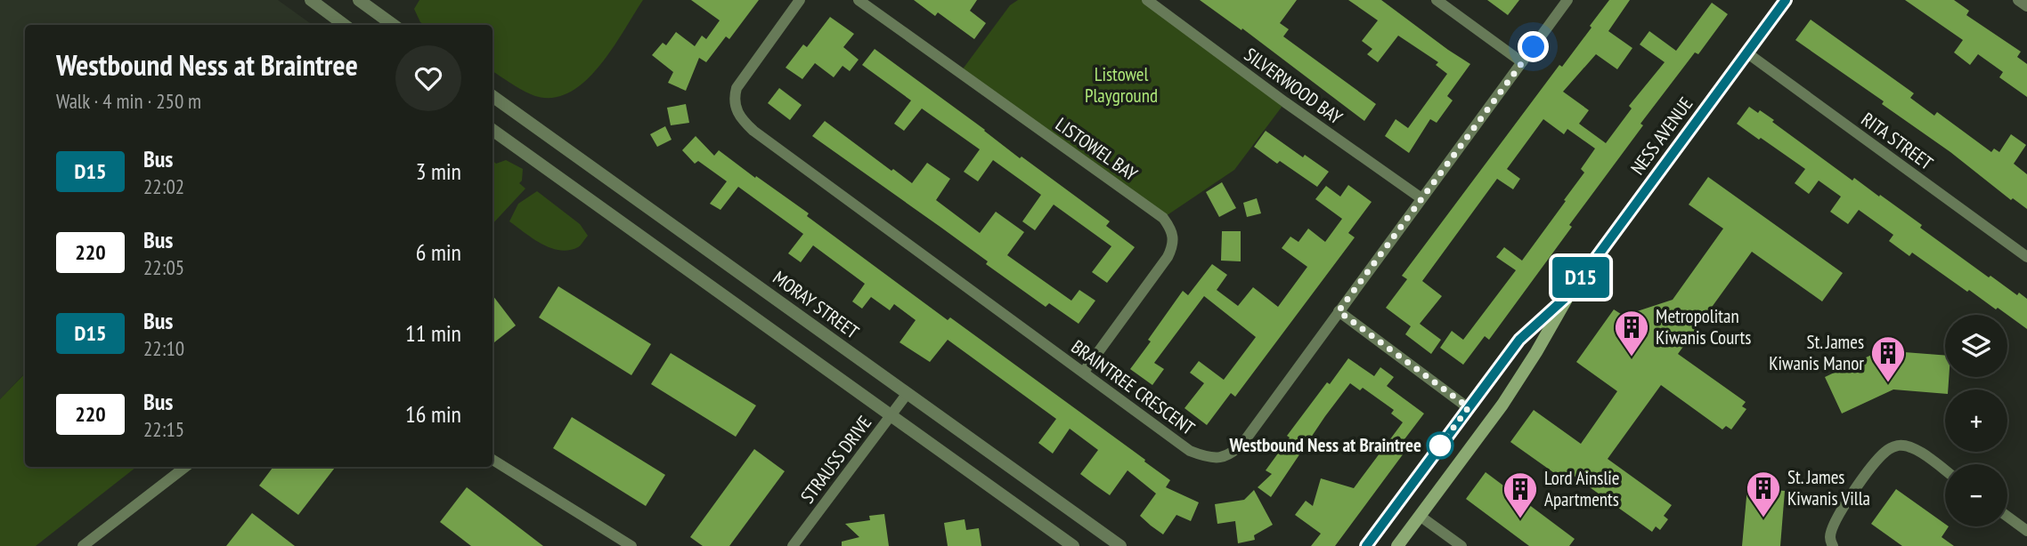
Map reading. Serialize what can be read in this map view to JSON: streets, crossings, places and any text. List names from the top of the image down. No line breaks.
{"streets":{"main road":["NESS AVENUE"],"street":["SILVERWOOD BAY","RITA STREET","LISTOWEL BAY","MORAY STREET","BRAINTREE CRESCENT","STRAUSS DRIVE"]},"crossings":[["SILVERWOOD BAY","BRAINTREE CRESCENT"],["NESS AVENUE","RITA STREET"],["LISTOWEL BAY","BRAINTREE CRESCENT"],["MORAY STREET","STRAUSS DRIVE"]],"parks":["Listowel Playground"],"places":{"building":["Metropolitan Kiwanis Courts","St. James Kiwanis Manor","St. James Kiwanis Villa","Lord Ainslie Apartments"],"other":["Westbound Ness at Braintree"]},"lines":["bus line D15"],"page":{"on_map":"D15","heading":["Westbound Ness at Braintree","Walk · 4 min · 250 m"],"list":[{"mark":"D15","name":"Bus","note":"22:02","value":"3 min"},{"mark":"220","name":"Bus","note":"22:05","value":"6 min"},{"mark":"D15","name":"Bus","note":"22:10","value":"11 min"},{"mark":"220","name":"Bus","note":"22:15","value":"16 min"}],"map_buttons":["+","−"]}}
